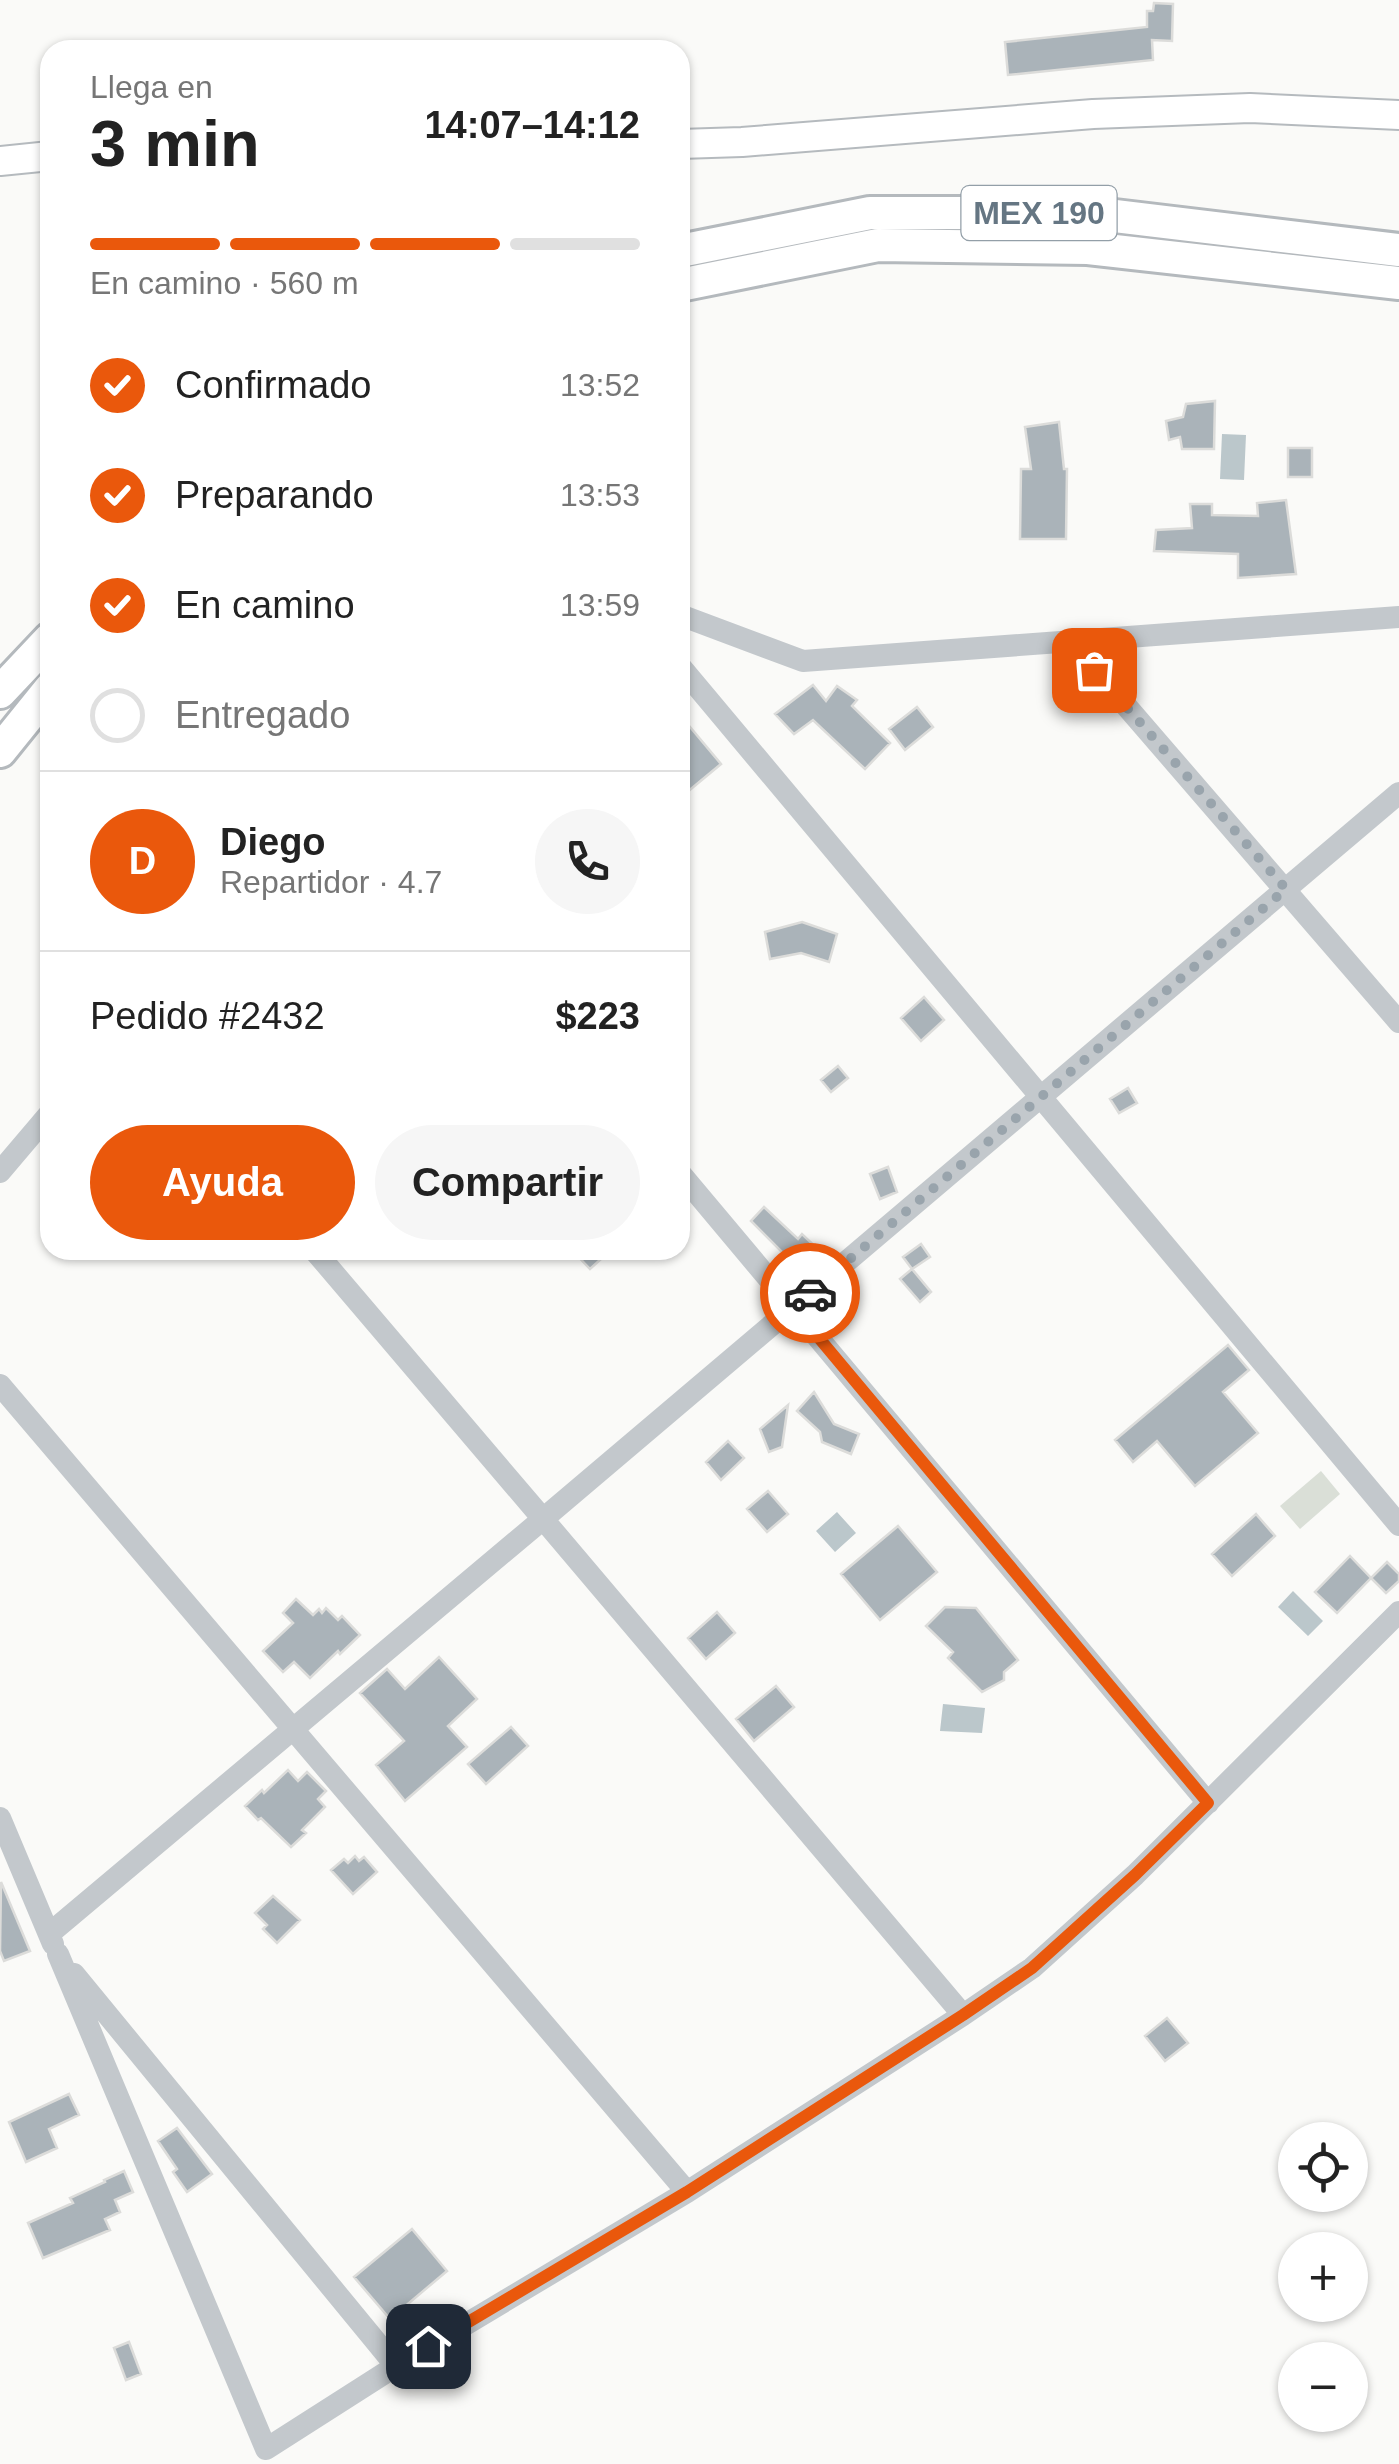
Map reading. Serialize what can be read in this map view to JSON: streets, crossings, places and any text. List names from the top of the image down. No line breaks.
{"streets":{"highway":["MEX 190"]},"page":{"heading":["3 min","Llega en","14:07–14:12"],"panel":["Diego","Repartidor · 4.7","Pedido #2432","$223"],"bar":"En camino · 560 m","list":[["Confirmado","13:52"],["Preparando","13:53"],["En camino","13:59"],"Entregado"],"round":"D","buttons":["Ayuda","Compartir"],"map_buttons":["+","−"]}}
